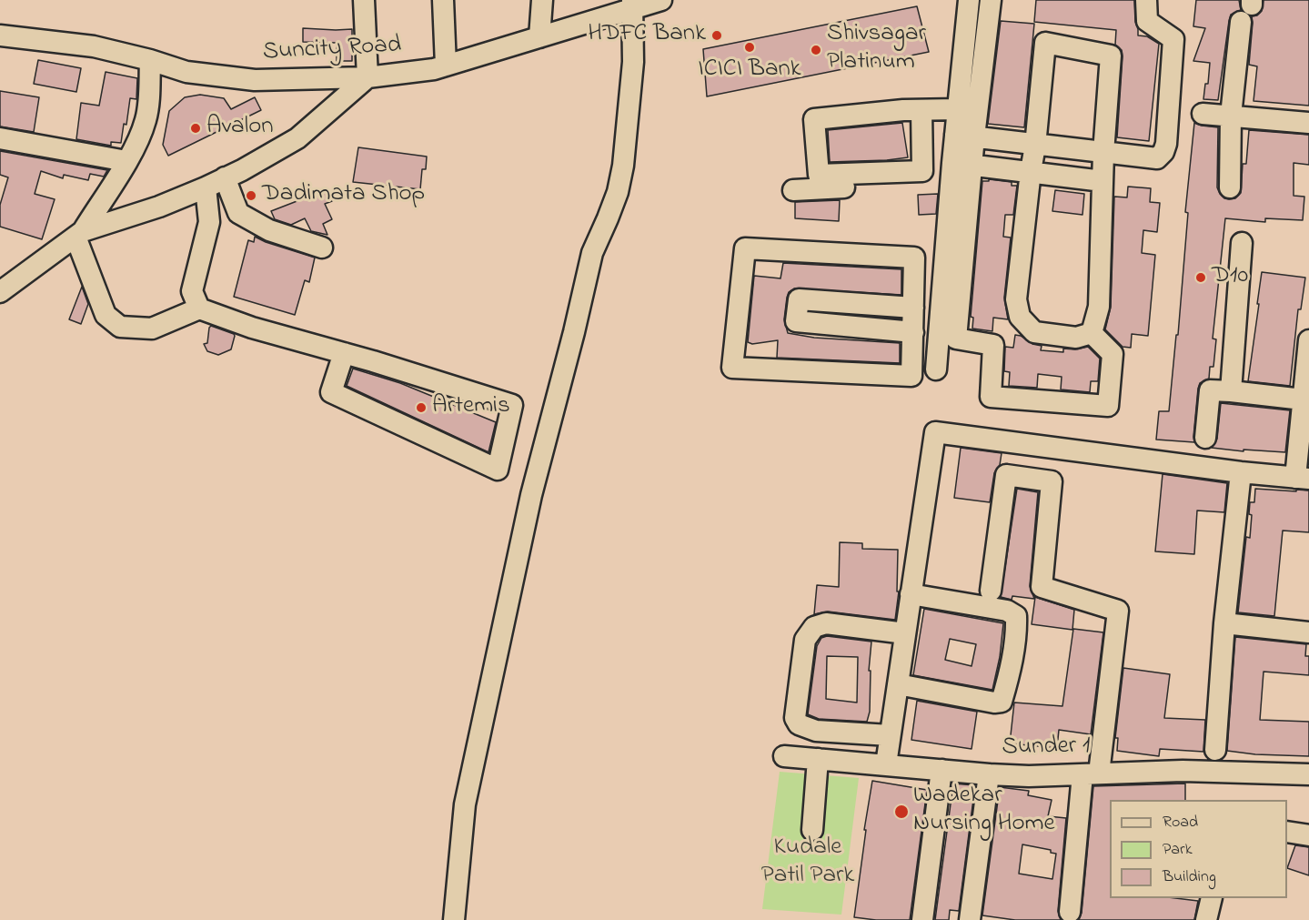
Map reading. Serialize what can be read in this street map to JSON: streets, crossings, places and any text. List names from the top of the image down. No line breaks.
{"streets":{"street":["Suncity Road","Sunder 1"]},"parks":["Kudale Patil Park"],"places":["HDFC Bank","ICICI Bank","Shivsagar Platinum","Avalon","Dadimata Shop","D10","Artemis","Wadekar Nursing Home"],"legend":["Road","Park","Building"]}
